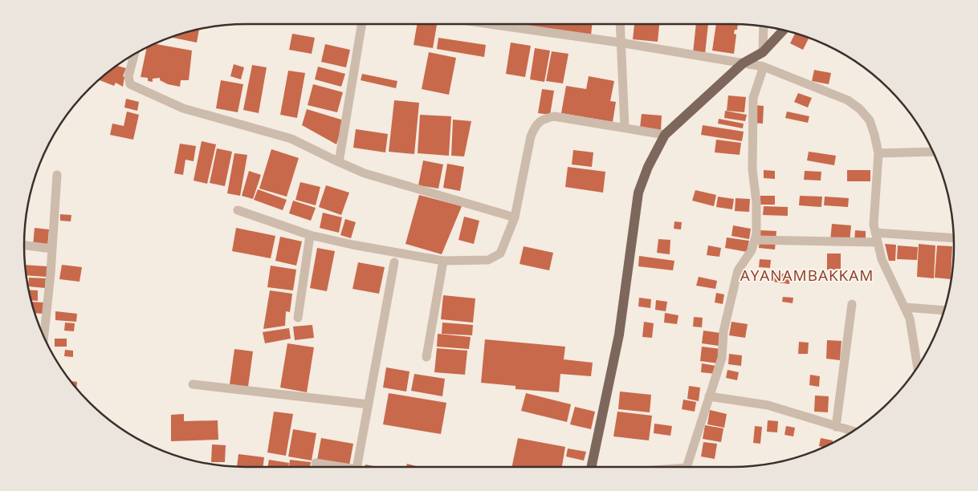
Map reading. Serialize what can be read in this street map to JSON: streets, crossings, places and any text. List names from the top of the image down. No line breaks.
{"districts":["AYANAMBAKKAM"]}
